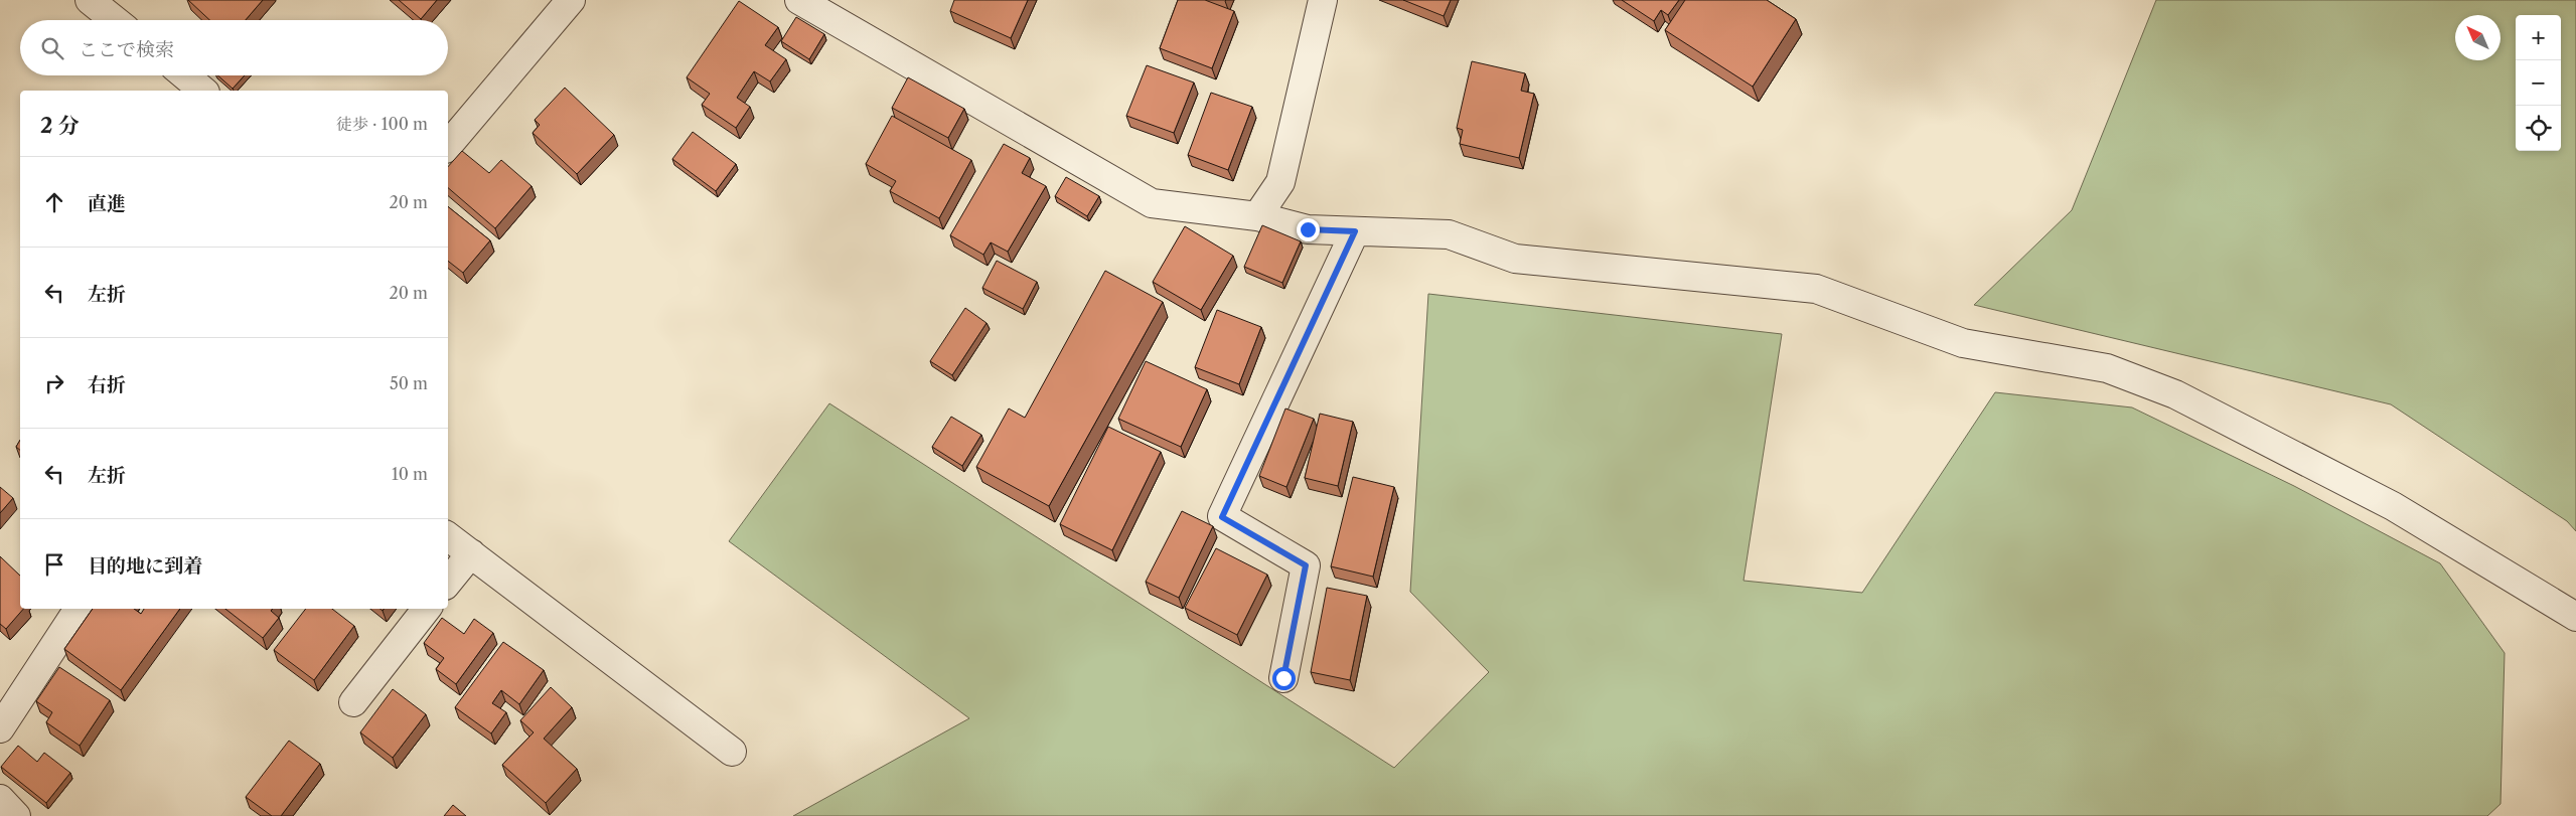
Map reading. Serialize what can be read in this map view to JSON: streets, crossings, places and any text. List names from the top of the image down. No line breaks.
{"north":"top left","page":{"map_buttons":["+","−"],"search":"ここで検索","heading":["2 分","徒歩 · 100 m"],"list":[["直進","20 m"],["左折","20 m"],["右折","50 m"],["左折","10 m"],"目的地に到着"]}}
